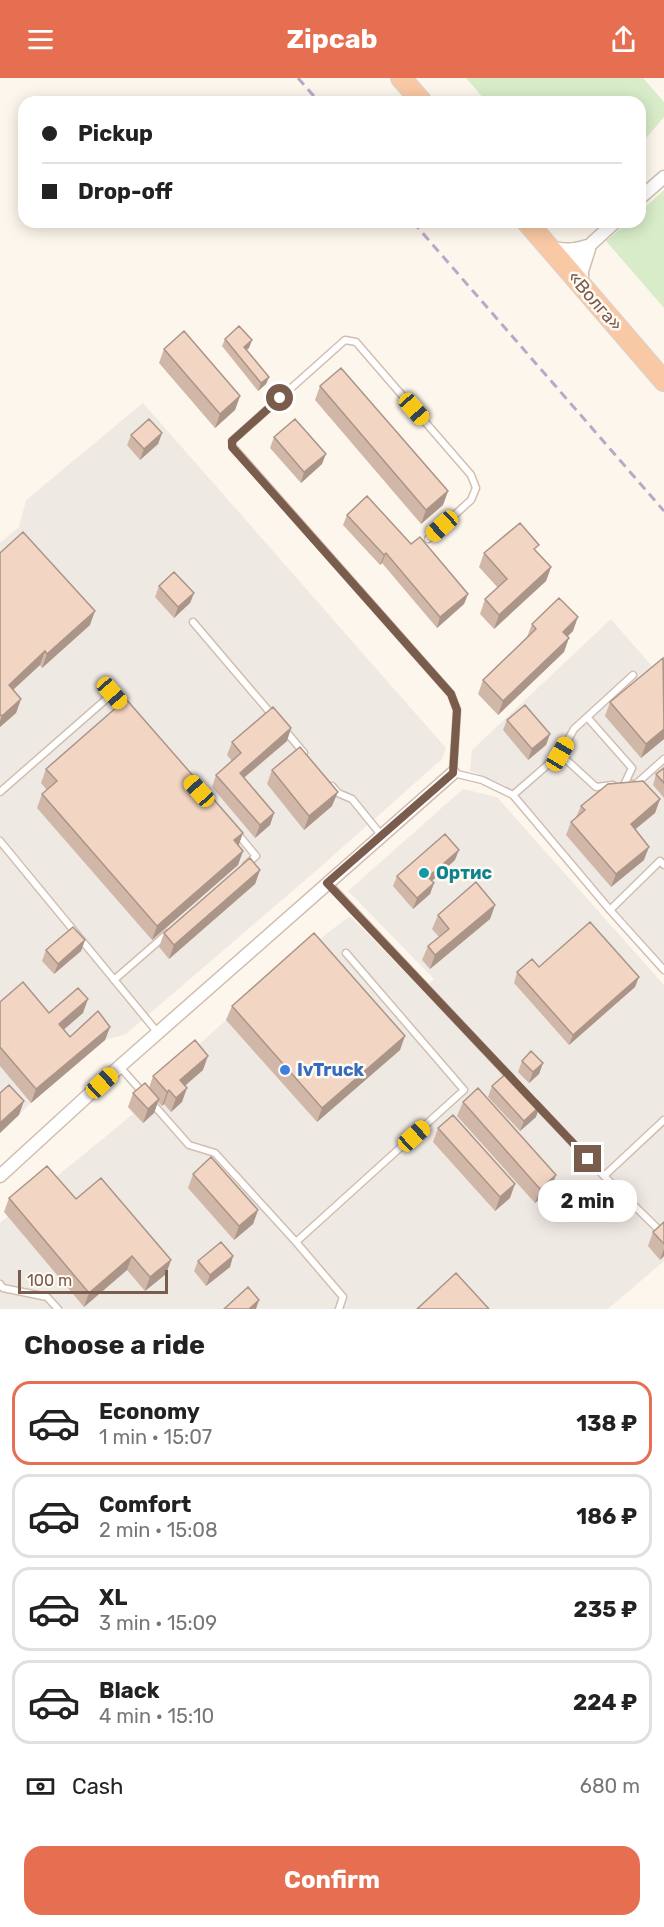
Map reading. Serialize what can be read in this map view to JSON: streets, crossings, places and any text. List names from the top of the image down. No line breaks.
{"streets":{"highway":["«Волга»"]},"places":["Ортис","IvTruck"],"scale_bar":"100 m","page":{"header":"Zipcab","banner":["Pickup","Drop-off"],"bubble":"2 min","scale":"100 m","heading":"Choose a ride","list":[{"name":"Economy","note":"1 min · 15:07","value":"138 ₽"},{"name":"Comfort","note":"2 min · 15:08","value":"186 ₽"},{"name":"XL","note":"3 min · 15:09","value":"235 ₽"},{"name":"Black","note":"4 min · 15:10","value":"224 ₽"}],"pay":["Cash","680 m"],"buttons":"Confirm"}}
